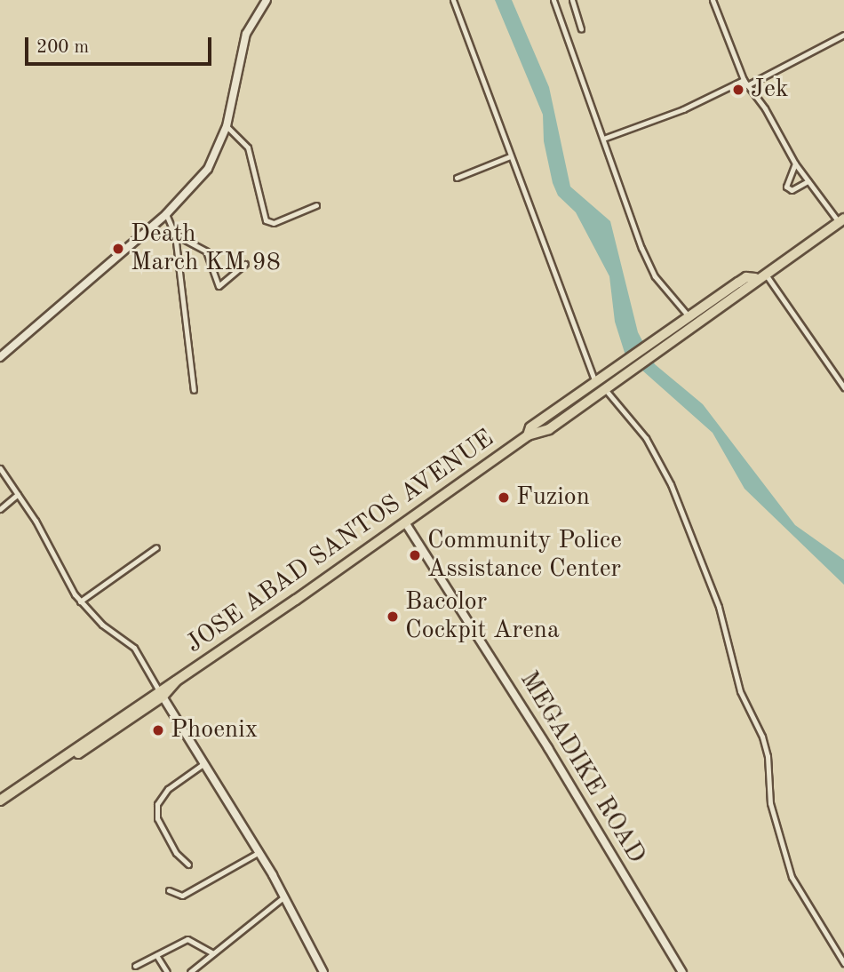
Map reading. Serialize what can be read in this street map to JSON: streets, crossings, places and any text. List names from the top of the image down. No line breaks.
{"streets":{"highway":["JOSE ABAD SANTOS AVENUE"],"main road":["MEGADIKE ROAD"]},"crossings":[["JOSE ABAD SANTOS AVENUE","MEGADIKE ROAD"]],"places":["Jek","Death March KM 98","Fuzion","Community Police Assistance Center","Bacolor Cockpit Arena","Phoenix"],"scale_bar":"200 m"}
